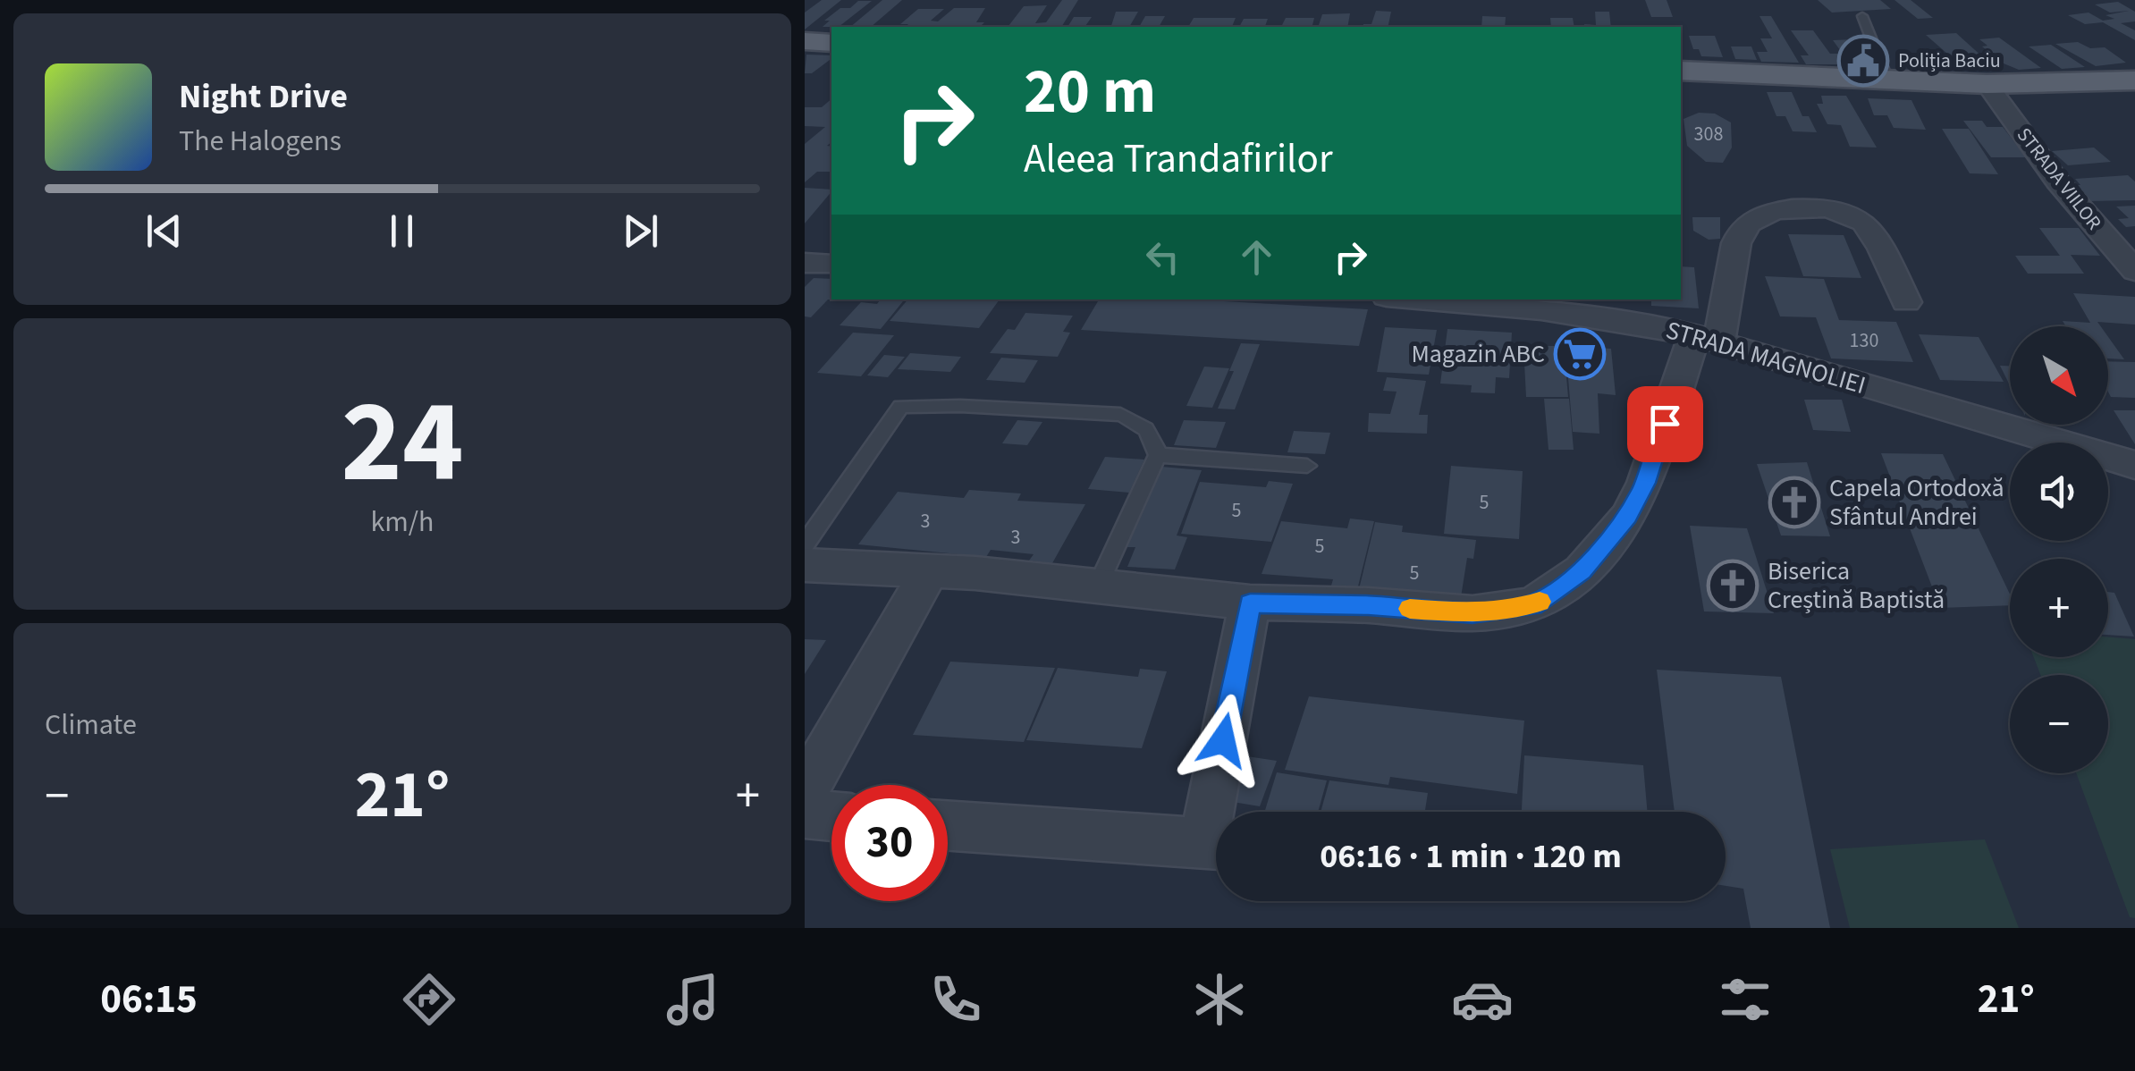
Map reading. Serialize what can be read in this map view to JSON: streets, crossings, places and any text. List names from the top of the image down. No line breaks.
{"streets":{"street":["STRADA VIILOR","STRADA MAGNOLIEI"]},"places":{"public building":["Poliția Baciu"],"supermarket":["Magazin ABC"],"church":["Capela Ortodoxă Sfântul Andrei","Biserica Creștină Baptistă"]},"house_numbers":["308","130","5","5","3","3","5","5"],"north":"bottom right","page":{"turn":["20 m","Aleea Trandafirilor"],"song":["Night Drive","The Halogens"],"tile":[["24","km/h"],"Climate"],"map_buttons":["+","−"],"heat":["−","21°","+"],"limit":"30","trip":"06:16 · 1 min · 120 m","tabs":["06:15","21°"]}}
